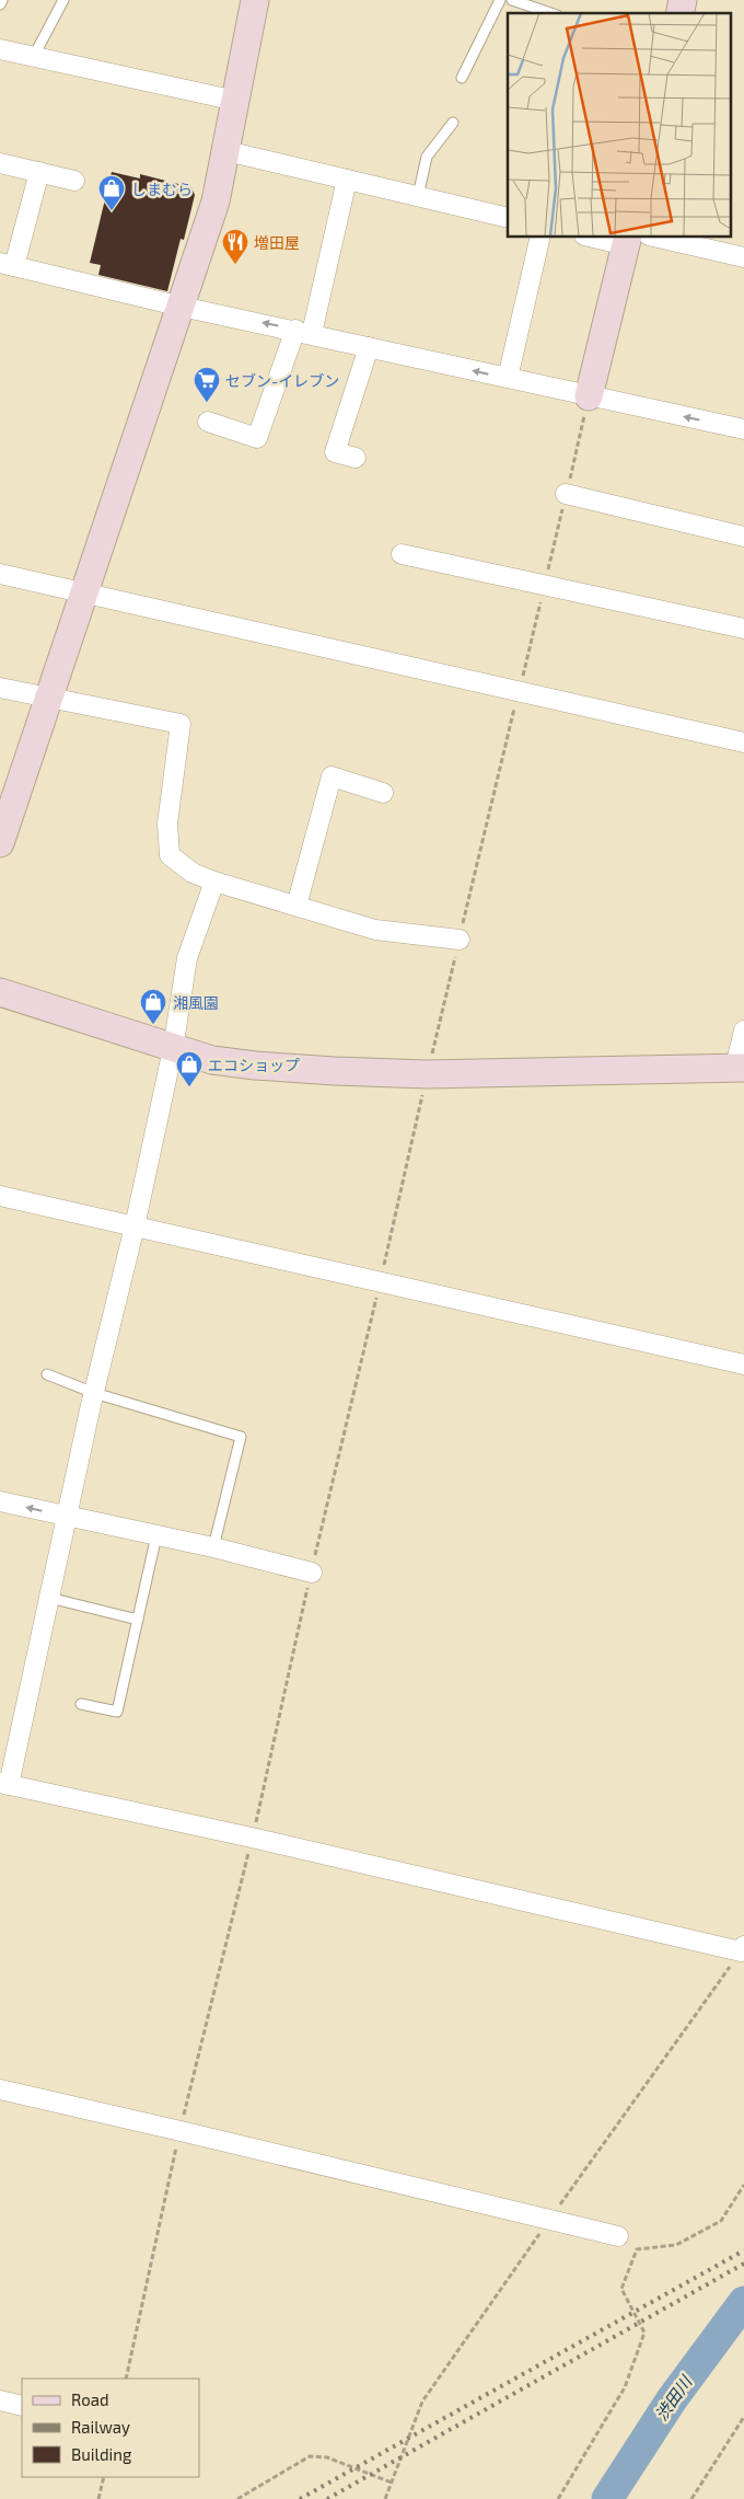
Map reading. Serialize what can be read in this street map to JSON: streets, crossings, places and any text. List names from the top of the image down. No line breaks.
{"water":["渋田川"],"places":{"shop":["しまむら","湘風園","エコショップ"],"restaurant":["増田屋"],"supermarket":["セブン-イレブン"]},"legend":["Road","Railway","Building"]}
